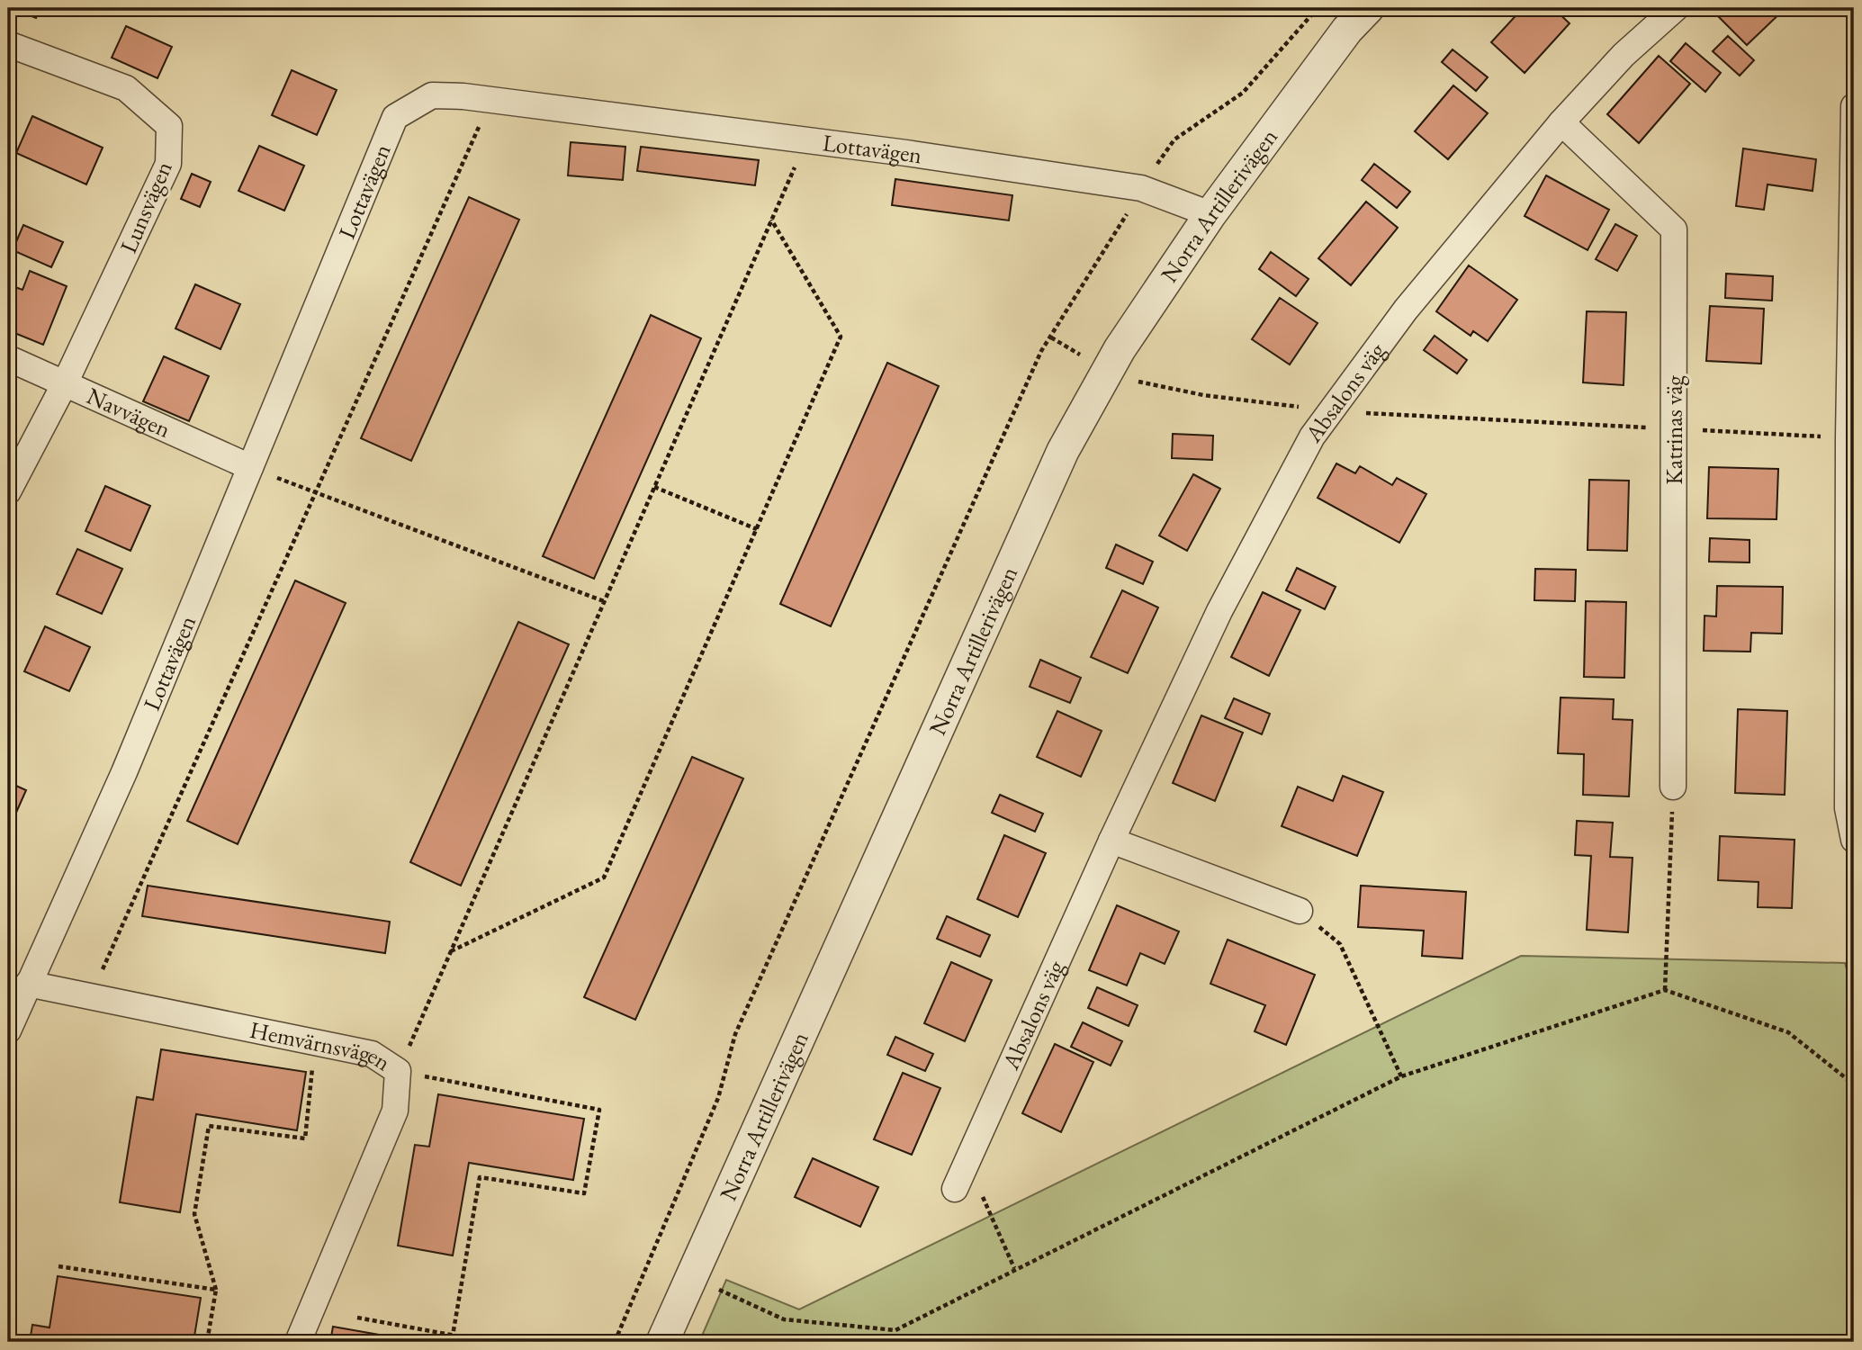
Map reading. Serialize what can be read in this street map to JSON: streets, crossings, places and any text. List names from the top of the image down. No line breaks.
{"streets":{"street":["Lottavägen","Norra Artillerivägen","Lunsvägen","Absalons väg","Navvägen","Katrinas väg","Hemvärnsvägen"]},"crossings":[["Lottavägen","Norra Artillerivägen"],["Lottavägen","Navvägen"],["Lottavägen","Hemvärnsvägen"],["Lunsvägen","Navvägen"],["Absalons väg","Katrinas väg"]]}
